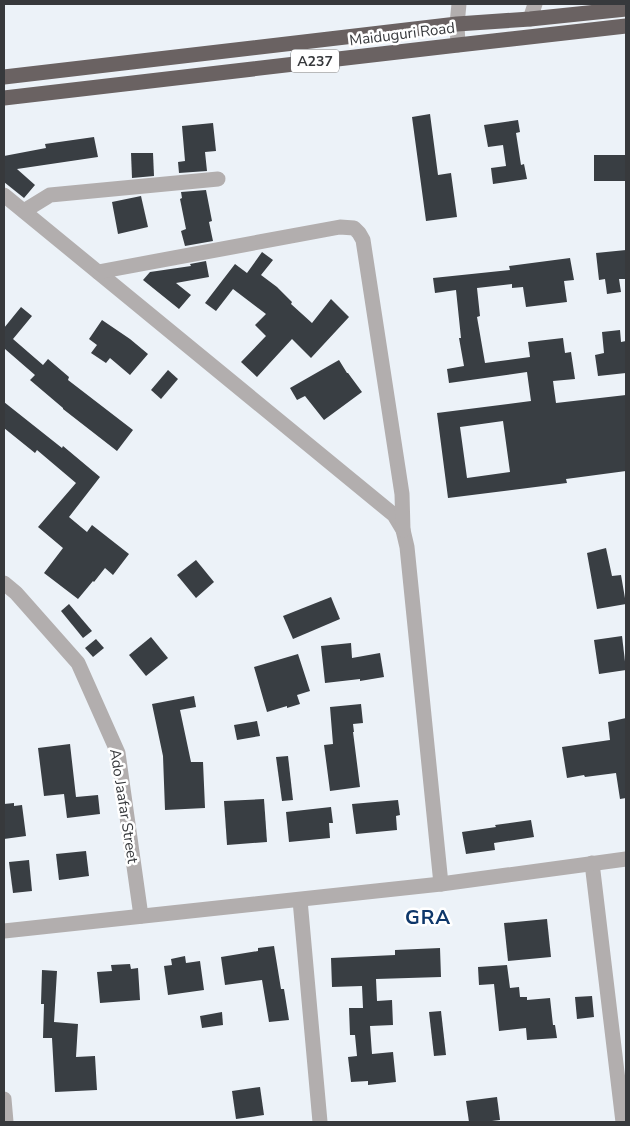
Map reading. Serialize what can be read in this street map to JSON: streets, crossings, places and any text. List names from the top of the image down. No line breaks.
{"streets":{"highway":["Maiduguri Road","A237"],"street":["Ado Jaafar Street"]},"districts":["GRA"]}
